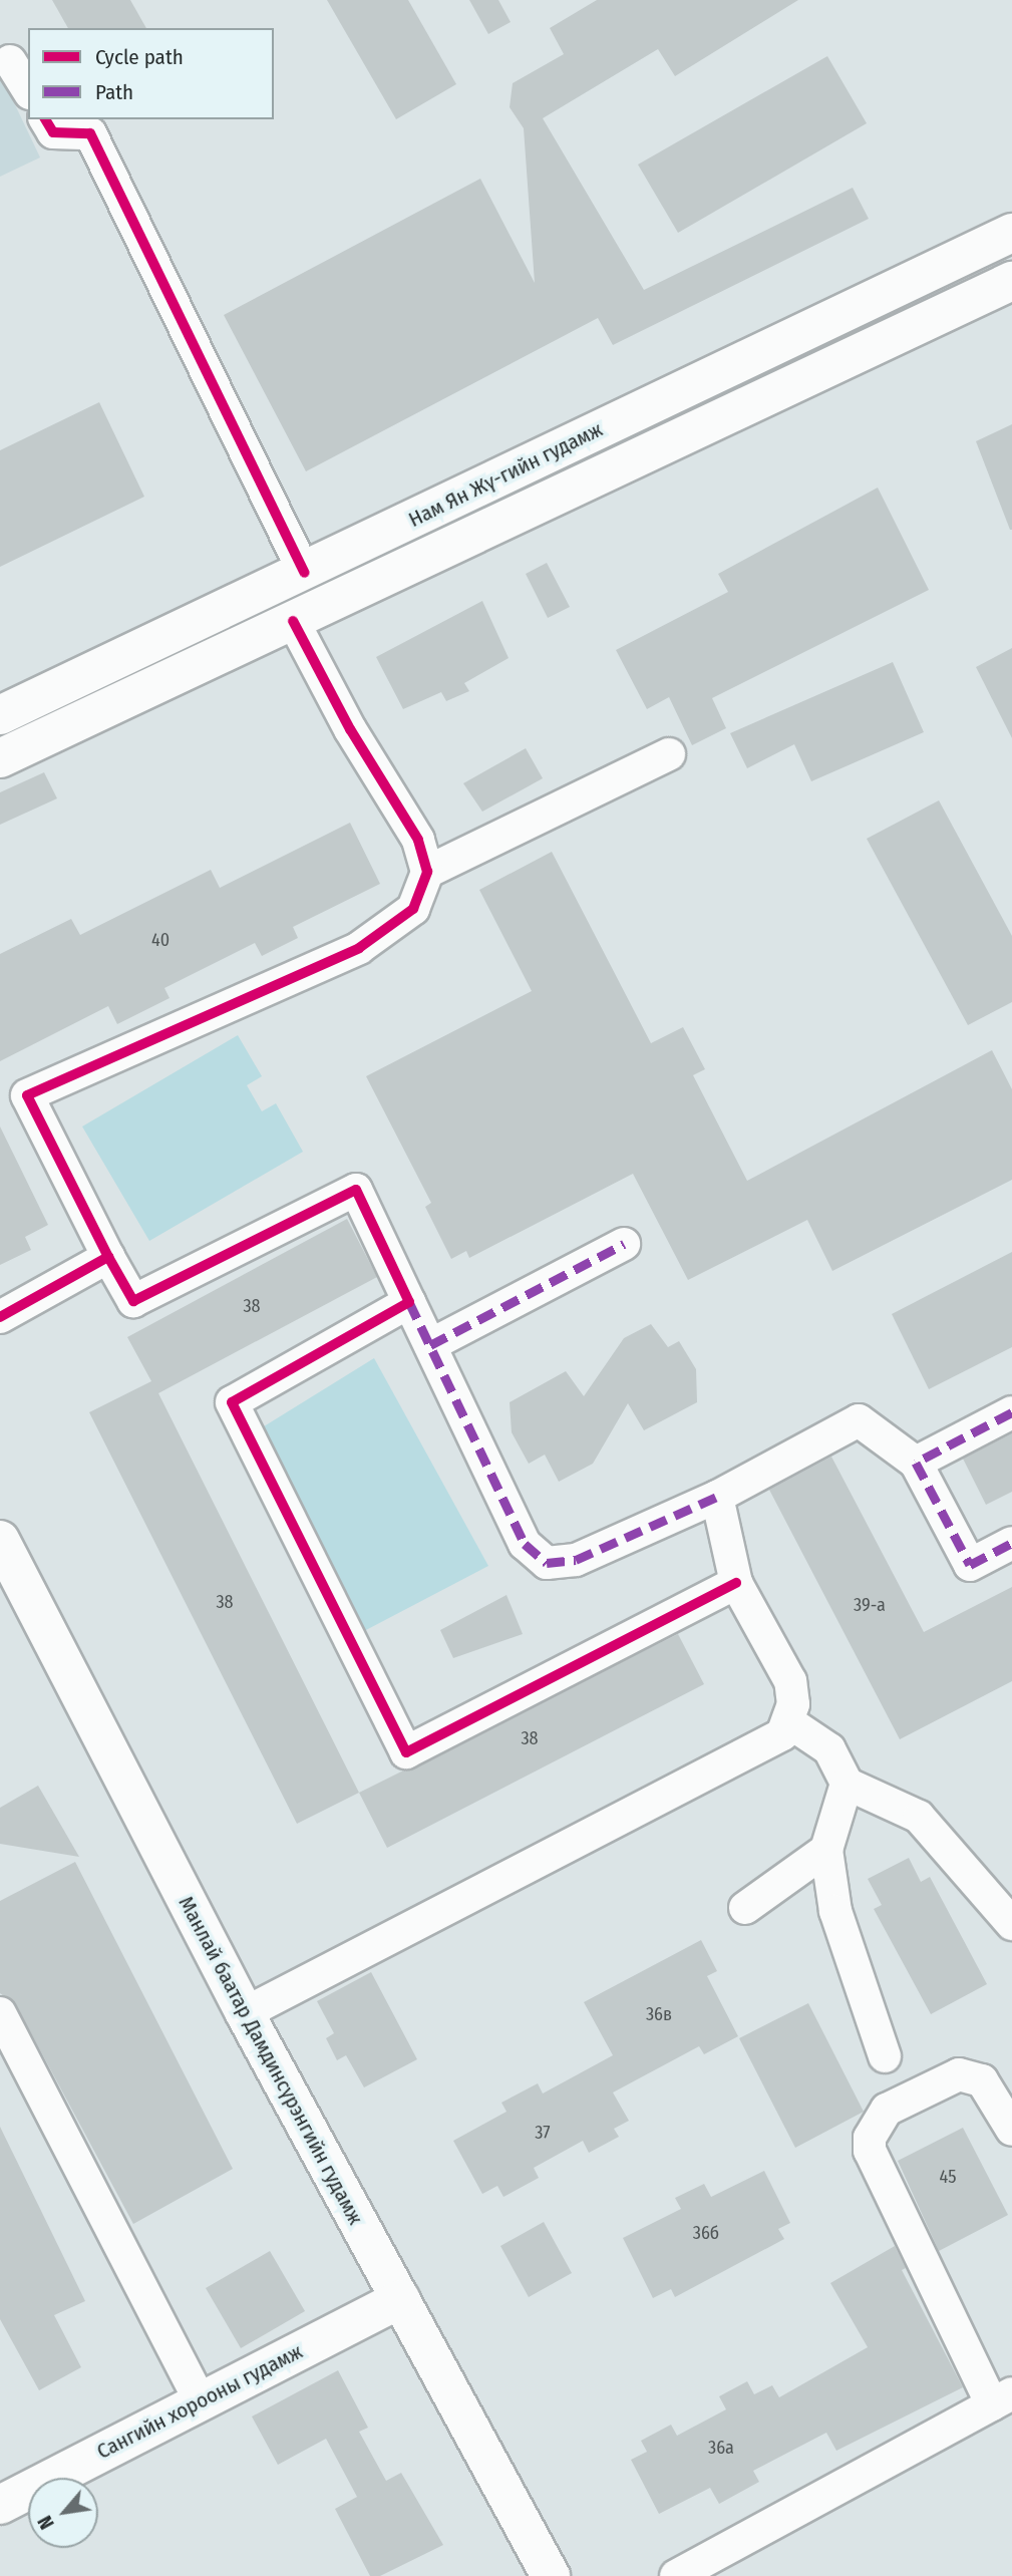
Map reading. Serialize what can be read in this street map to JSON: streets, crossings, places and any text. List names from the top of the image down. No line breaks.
{"streets":{"main road":["Нам Ян Жү-гийн гудамж","Манлай баатар Дамдинсүрэнгийн гудамж","Сангийн хорооны гудамж"]},"crossings":[["Манлай баатар Дамдинсүрэнгийн гудамж","Сангийн хорооны гудамж"]],"house_numbers":["40","38","38","39-а","38","36в","37","45","36б","36а"],"legend":["Cycle path","Path"],"north":"bottom left"}
